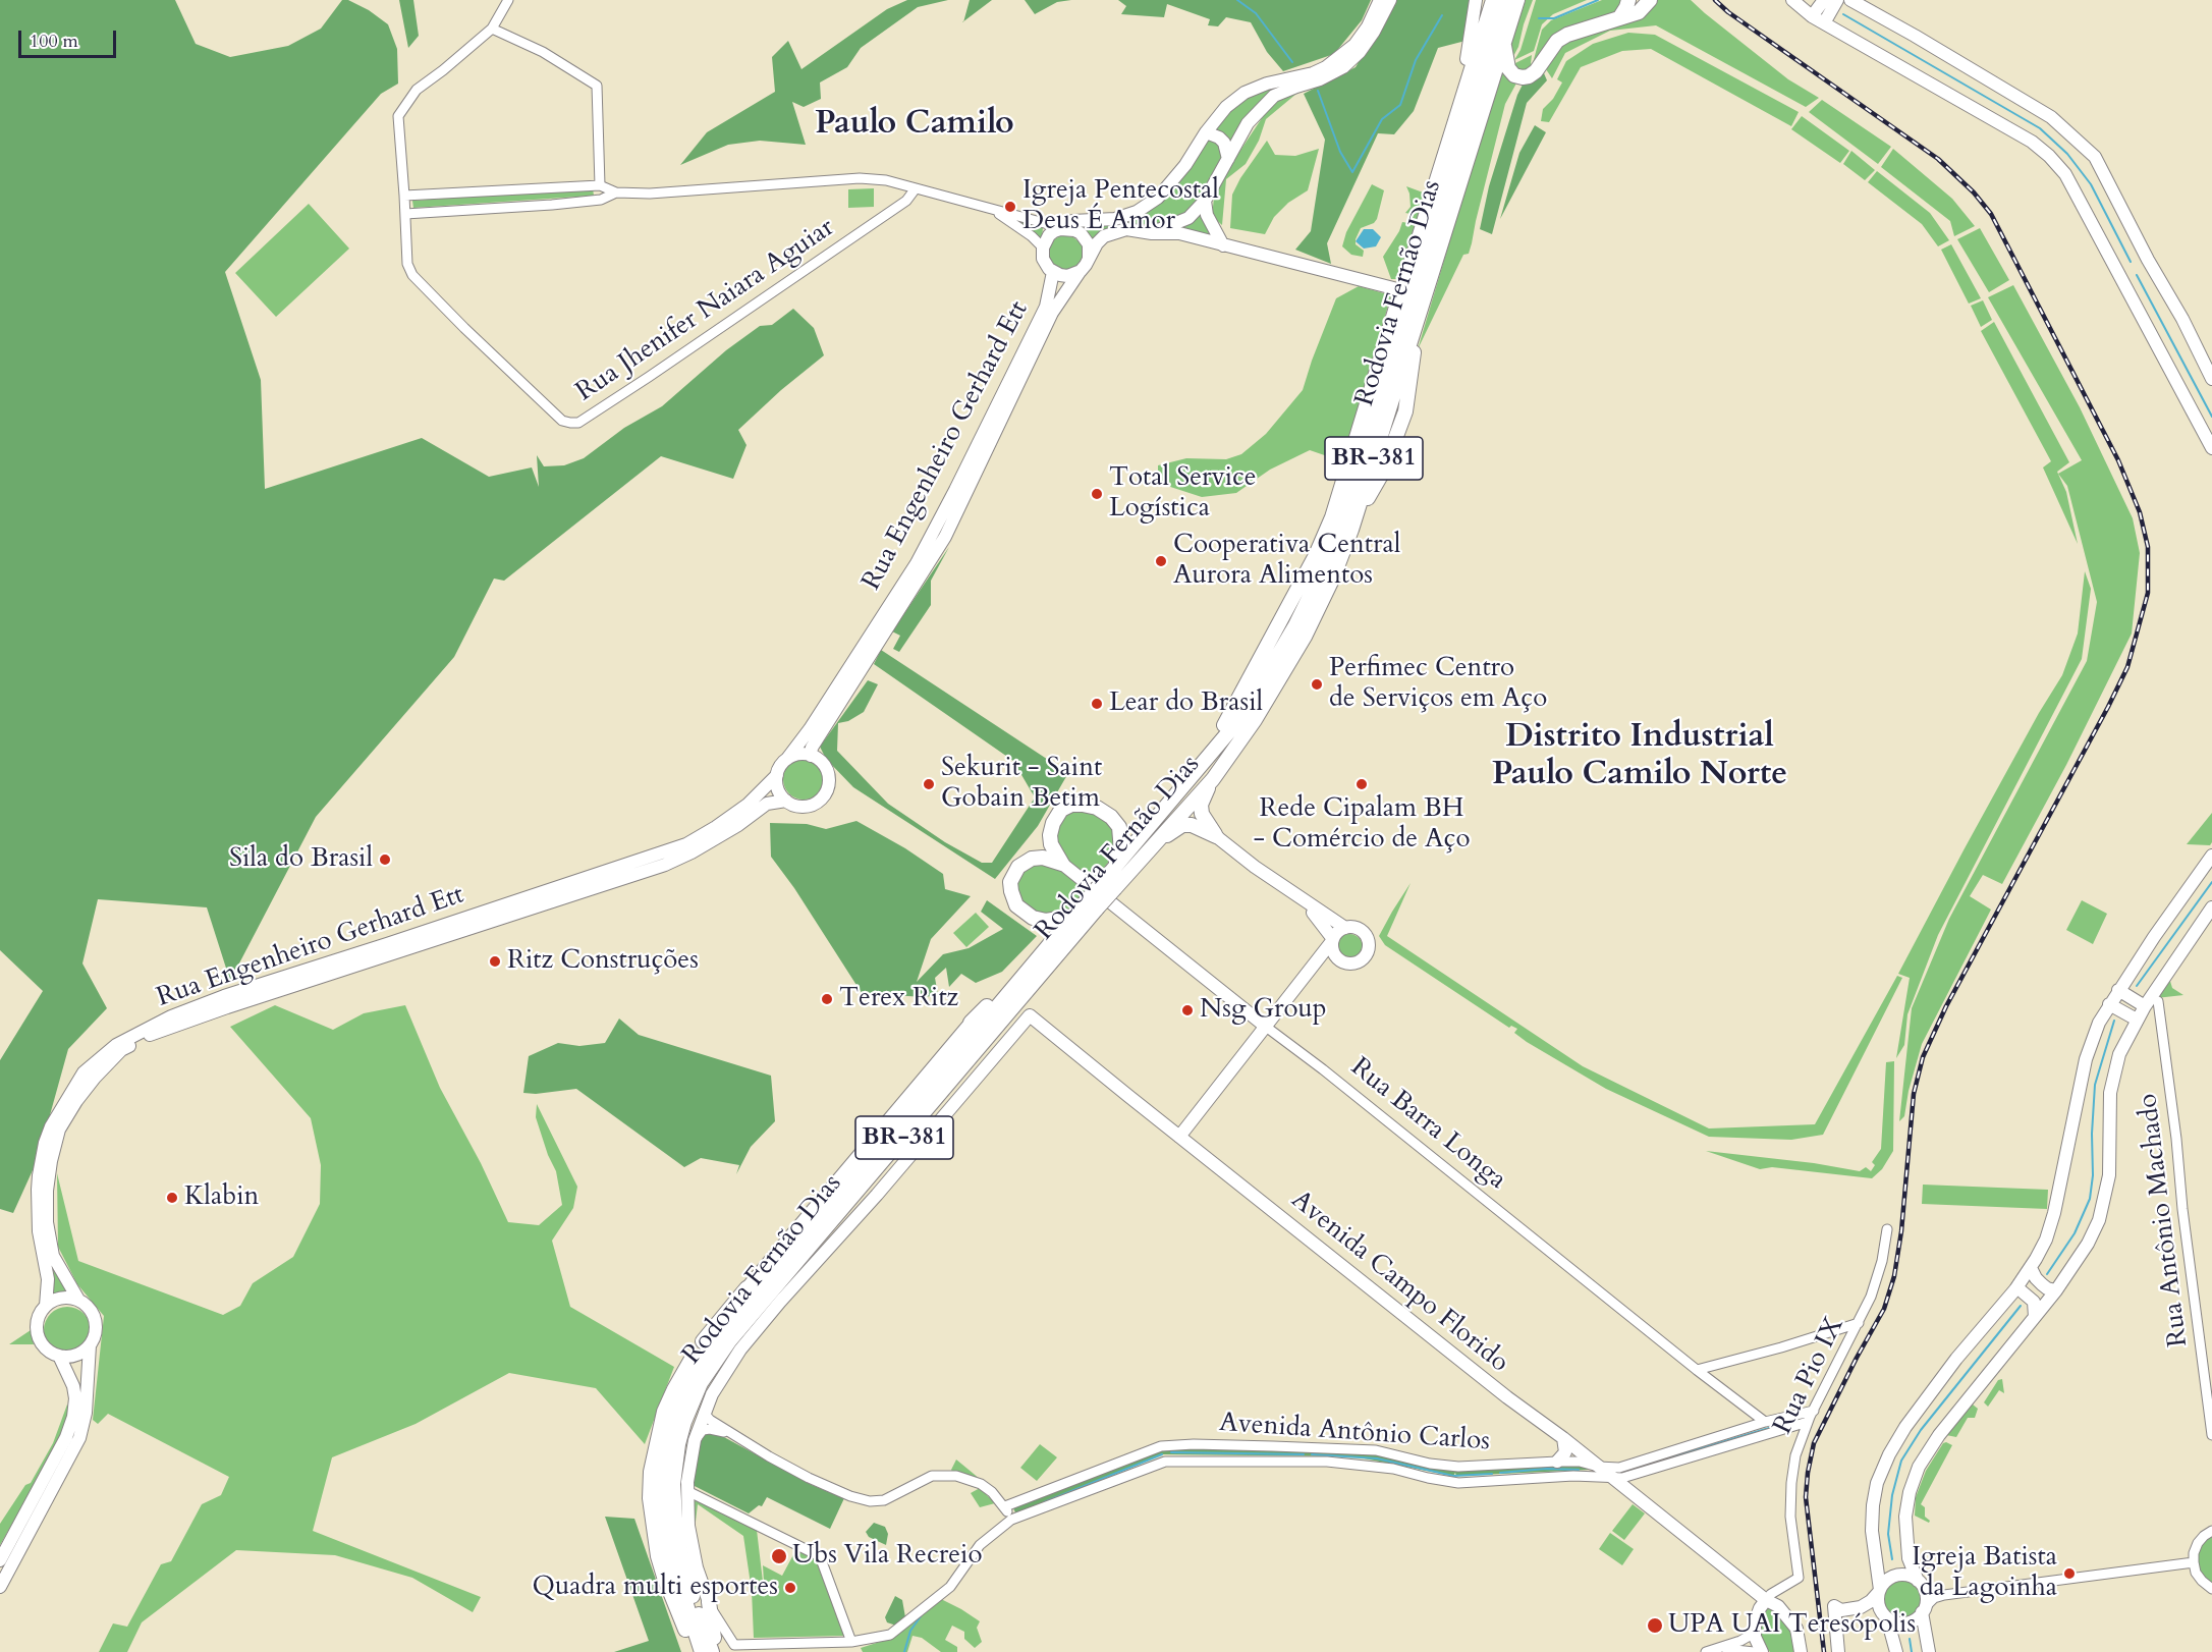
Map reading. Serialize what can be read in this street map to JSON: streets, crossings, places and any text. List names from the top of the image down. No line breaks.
{"streets":{"highway":["Rodovia Fernão Dias","BR-381"],"main road":["Rua Engenheiro Gerhard Ett","Rua Barra Longa","Avenida Campo Florido"],"street":["Rua Jhenifer Naiara Aguiar","Rua Antônio Machado","Rua Pio IX","Avenida Antônio Carlos"]},"crossings":[["Rodovia Fernão Dias","BR-381"],["BR-381","Avenida Campo Florido"],["BR-381","Avenida Antônio Carlos"],["Rua Barra Longa","Avenida Antônio Carlos"],["Avenida Campo Florido","Rua Pio IX"],["Avenida Campo Florido","Avenida Antônio Carlos"],["Rua Pio IX","Avenida Antônio Carlos"]],"districts":["Paulo Camilo","Distrito Industrial Paulo Camilo Norte"],"places":["Igreja Pentecostal Deus É Amor","Total Service Logística","Cooperativa Central Aurora Alimentos","Perfimec Centro de Serviços em Aço","Lear do Brasil","Sekurit - Saint Gobain Betim","Rede Cipalam BH - Comércio de Aço","Sila do Brasil","Ritz Construções","Terex Ritz","Nsg Group","Klabin","Ubs Vila Recreio","Igreja Batista da Lagoinha","Quadra multi esportes","UPA UAI Teresópolis"],"scale_bar":"100 m"}
